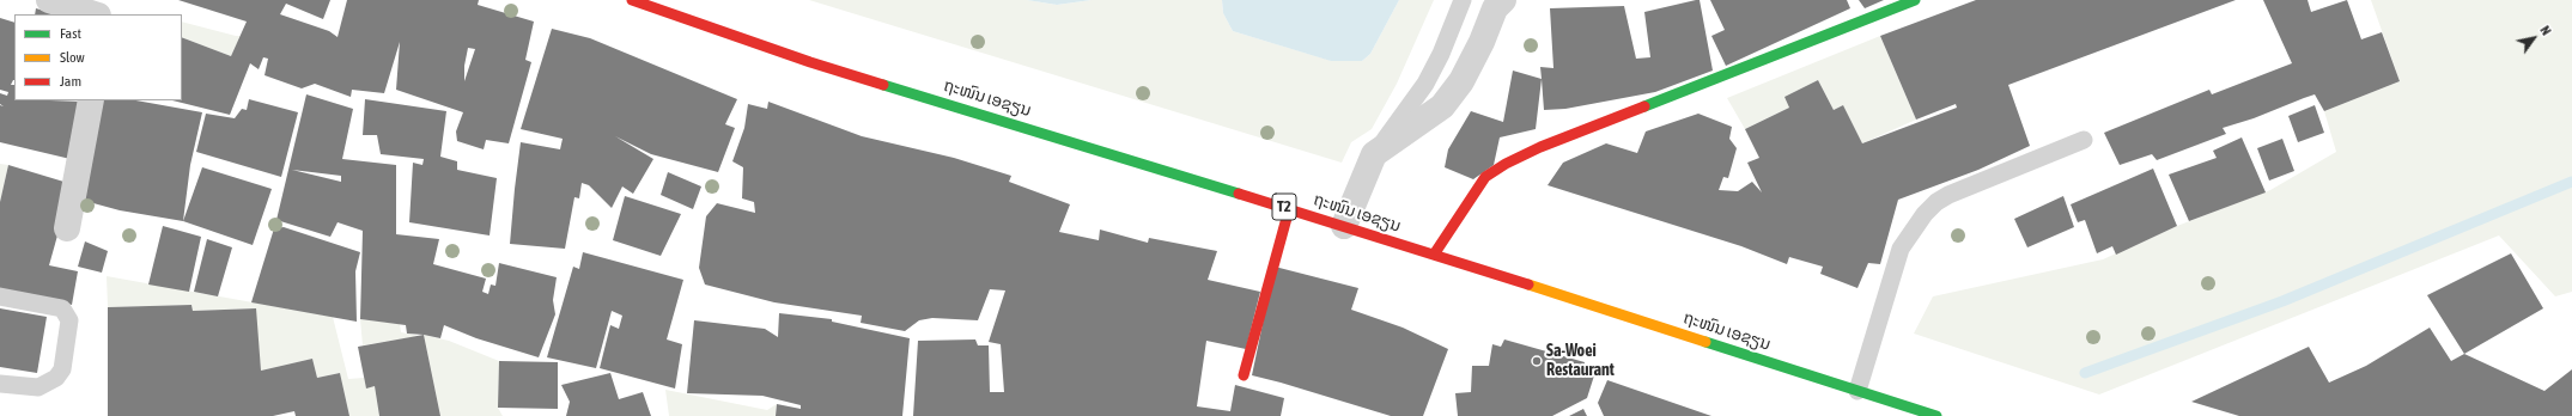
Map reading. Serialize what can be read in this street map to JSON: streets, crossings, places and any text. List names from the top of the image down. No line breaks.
{"streets":{"main road":["ຖະໜົນ ເອຊຽນ","T2"]},"places":["Sa-Woei Restaurant"],"legend":["Fast","Slow","Jam"],"north":"top right"}
